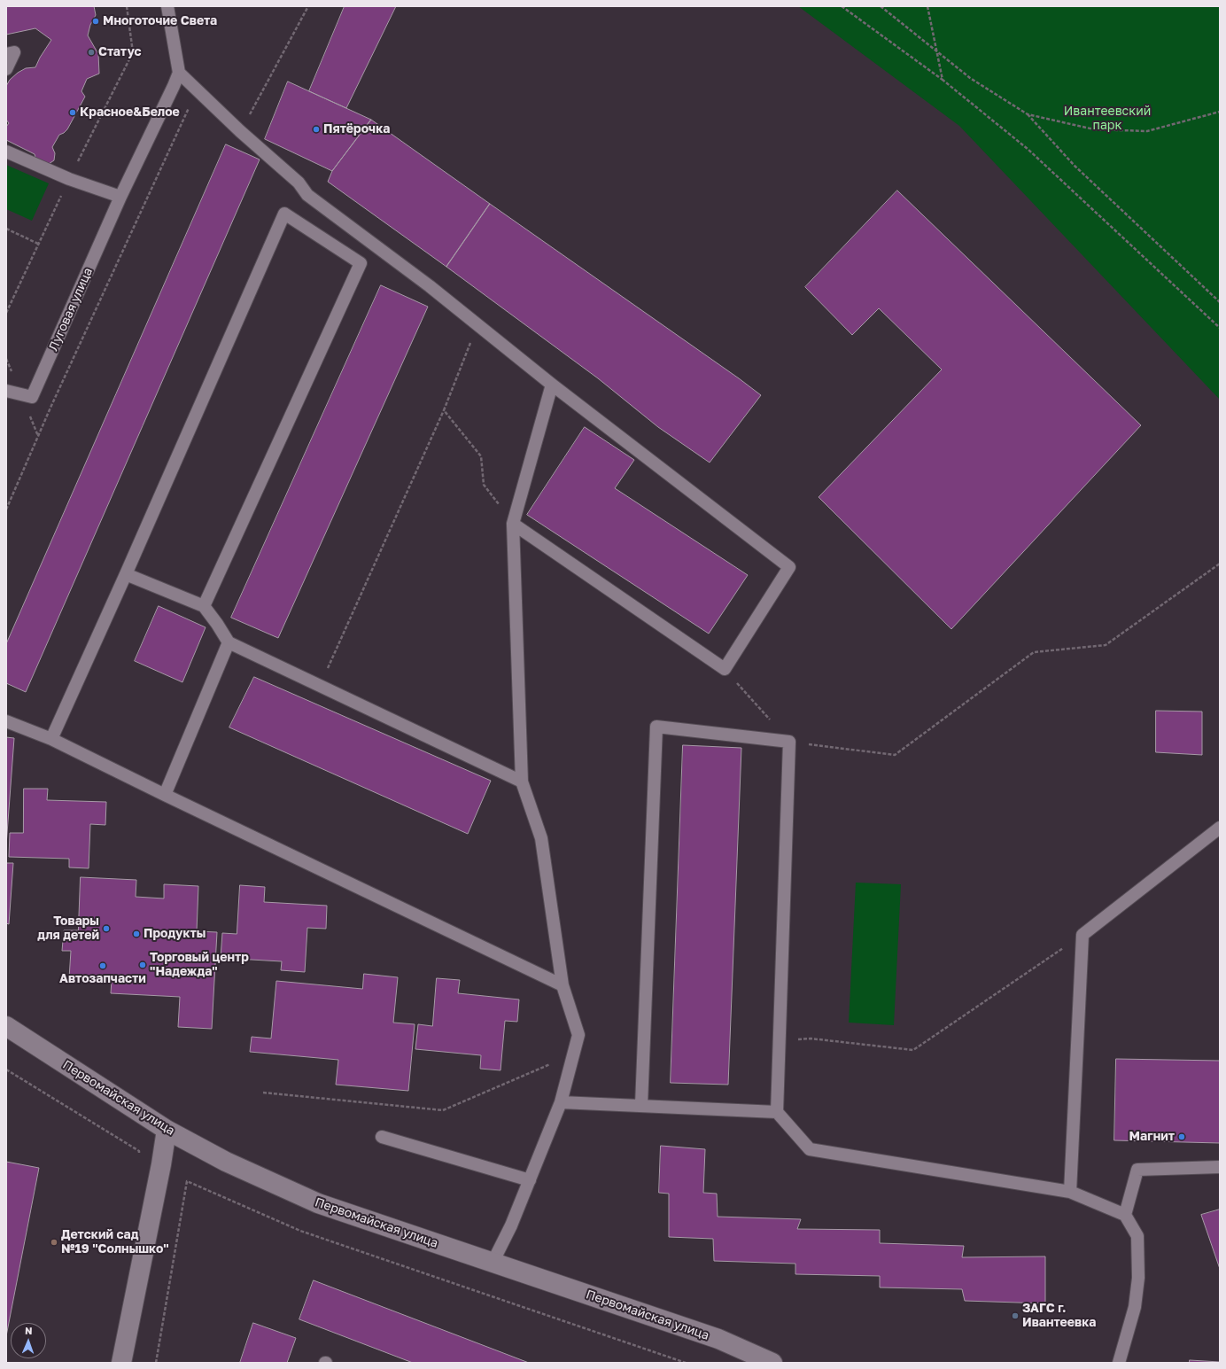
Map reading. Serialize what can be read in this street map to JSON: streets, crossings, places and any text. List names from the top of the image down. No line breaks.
{"streets":{"main road":["Первомайская улица"],"lane":["Луговая улица"]},"parks":["Ивантеевский парк"],"places":["Многоточие Света","Статус","Красное&Белое","Пятёрочка","Товары для детей","Продукты","Торговый центр \"Надежда\"","Автозапчасти","Магнит","Детский сад №19 \"Солнышко\"","ЗАГС г. Ивантеевка"],"north":"top"}
